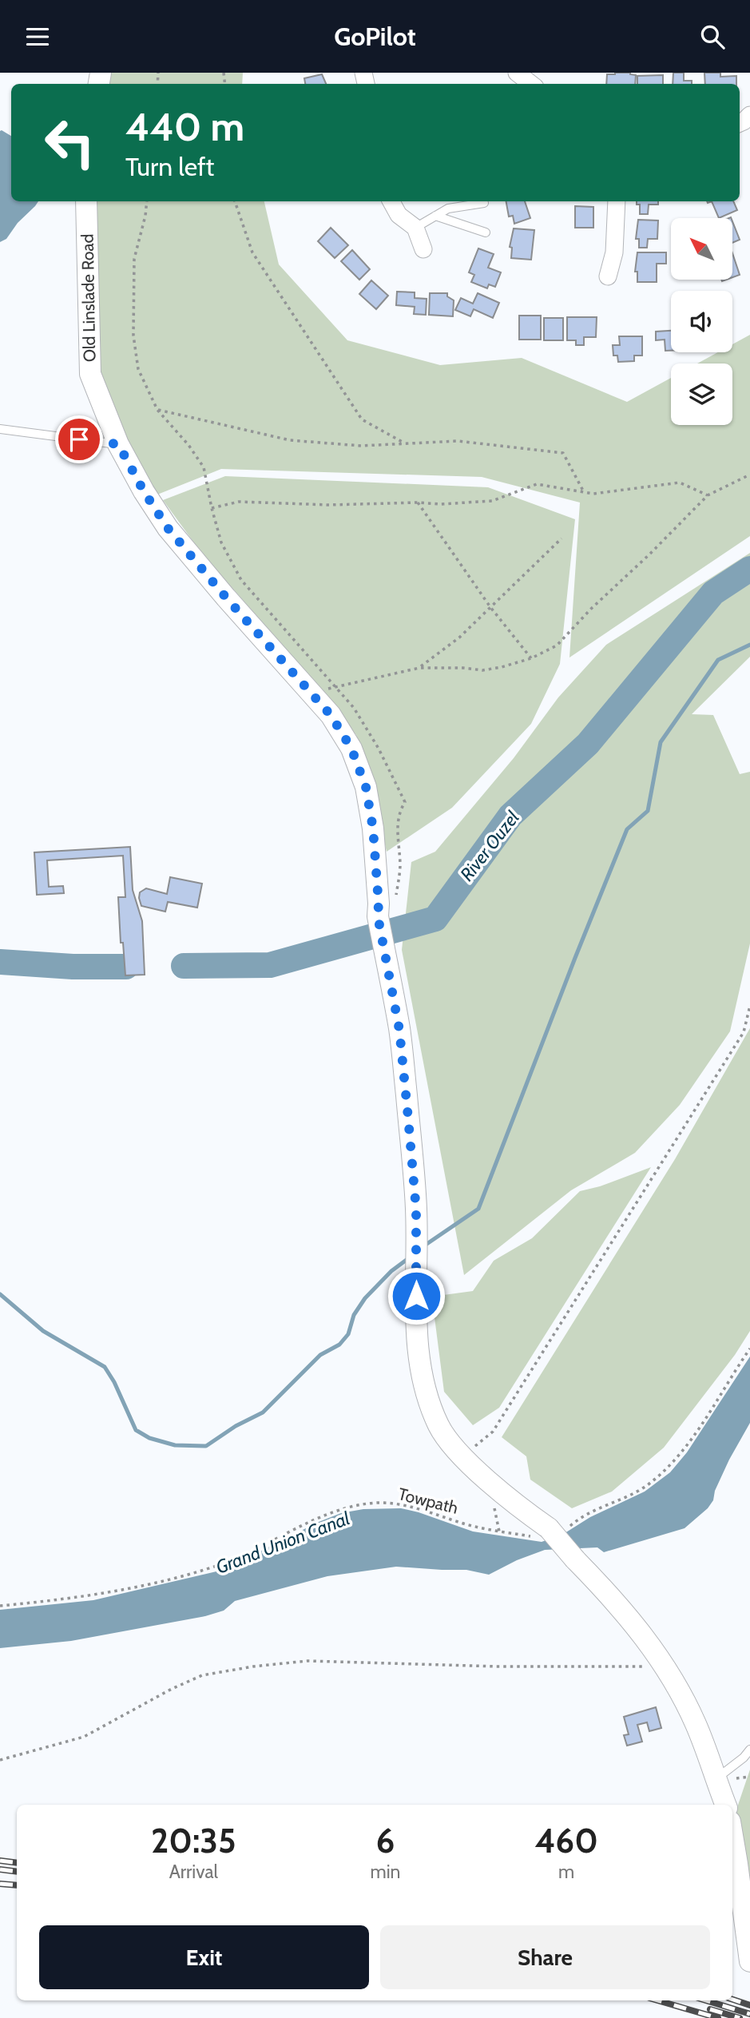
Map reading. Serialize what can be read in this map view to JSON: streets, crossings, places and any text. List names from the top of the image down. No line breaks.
{"streets":{"street":["Old Linslade Road"],"path":["Towpath"]},"crossings":[["Old Linslade Road","Towpath"]],"water":["River Ouzel","Grand Union Canal"],"north":"top left","page":{"header":"GoPilot","turn":["440 m","Turn left"],"eta":["20:35","Arrival","6","min","460","m"],"buttons":["Exit","Share"]}}
